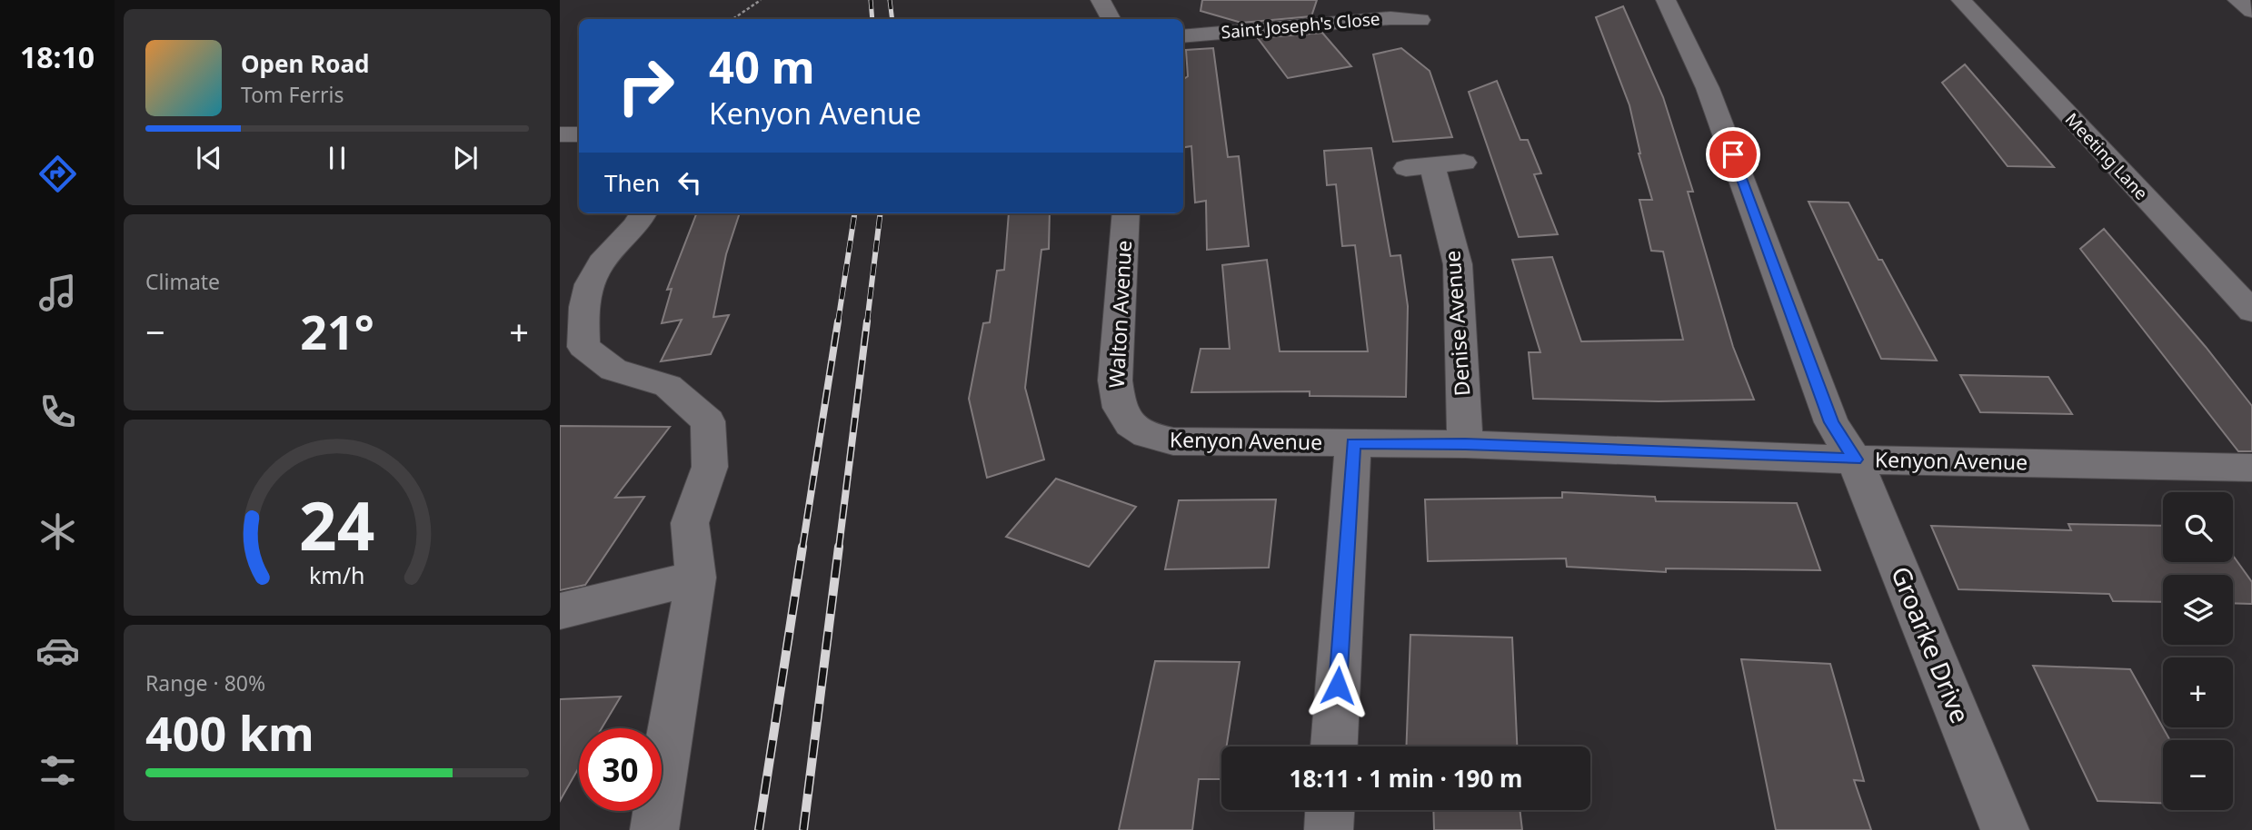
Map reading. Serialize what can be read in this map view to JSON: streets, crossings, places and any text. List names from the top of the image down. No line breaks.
{"streets":{"street":["Saint Joseph's Close","Meeting Lane","Walton Avenue","Denise Avenue","Kenyon Avenue","Groarke Drive"]},"crossings":[["Walton Avenue","Kenyon Avenue"],["Denise Avenue","Kenyon Avenue"],["Kenyon Avenue","Groarke Drive"]],"page":{"tabs":"18:10","turn":["40 m","Kenyon Avenue"],"song":["Open Road","Tom Ferris"],"then":"Then","tile":["Climate",["Range · 80%","400 km"]],"heat":["−","21°","+"],"map_buttons":["+","−"],"limit":"30","trip":"18:11 · 1 min · 190 m","gauge":["24","km/h"]}}
